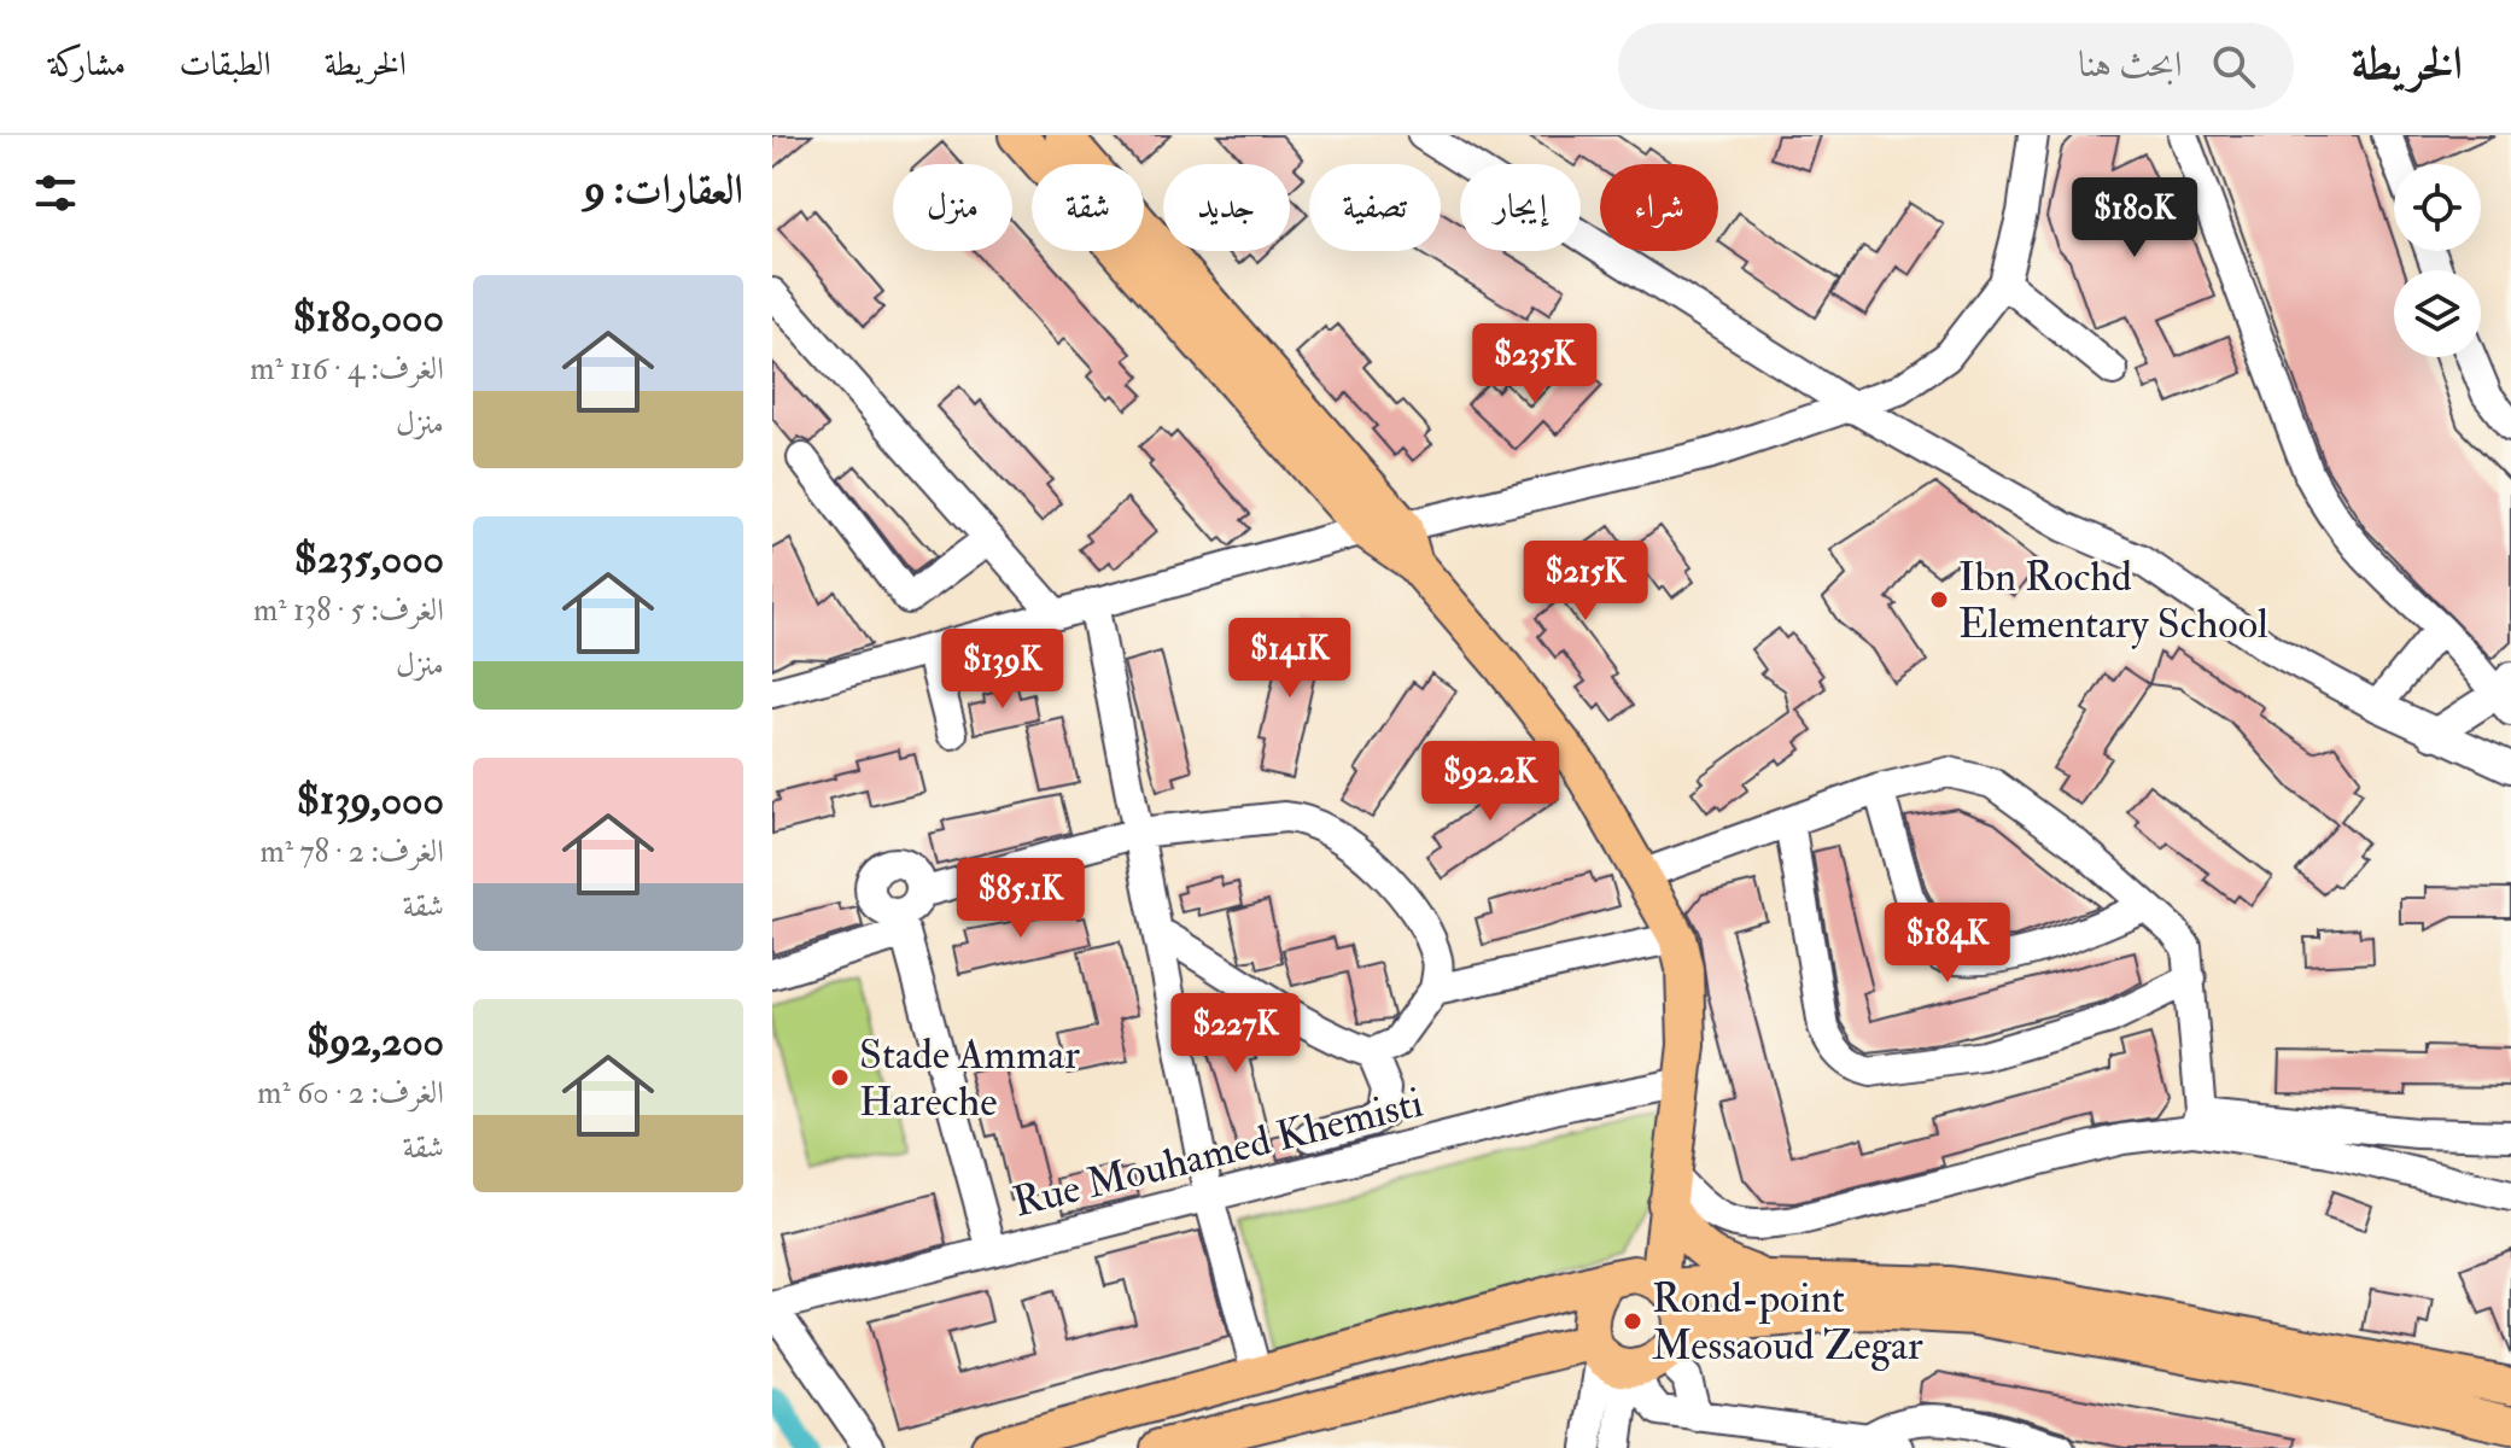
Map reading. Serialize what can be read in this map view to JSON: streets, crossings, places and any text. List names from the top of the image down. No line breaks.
{"streets":{"street":["Rue Mouhamed Khemisti"]},"places":["Ibn Rochd Elementary School","Stade Ammar Hareche","Rond-point Messaoud Zegar"],"page":{"header":"الخريطة","search":"ابحث هنا","nav":["الخريطة","الطبقات","مشاركة"],"heading":"العقارات: 9","chip":["شراء","إيجار","تصفية","جديد","شقة","منزل"],"price":["$180K","$235K","$215K","$141K","$139K","$92.2K","$85.1K","$184K","$227K"],"list":[{"name":"$180,000","note":"الغرف: 4 · 116 m² · منزل"},{"name":"$235,000","note":"الغرف: 5 · 138 m² · منزل"},{"name":"$139,000","note":"الغرف: 2 · 78 m² · شقة"},{"name":"$92,200","note":"الغرف: 2 · 60 m² · شقة"}]}}
